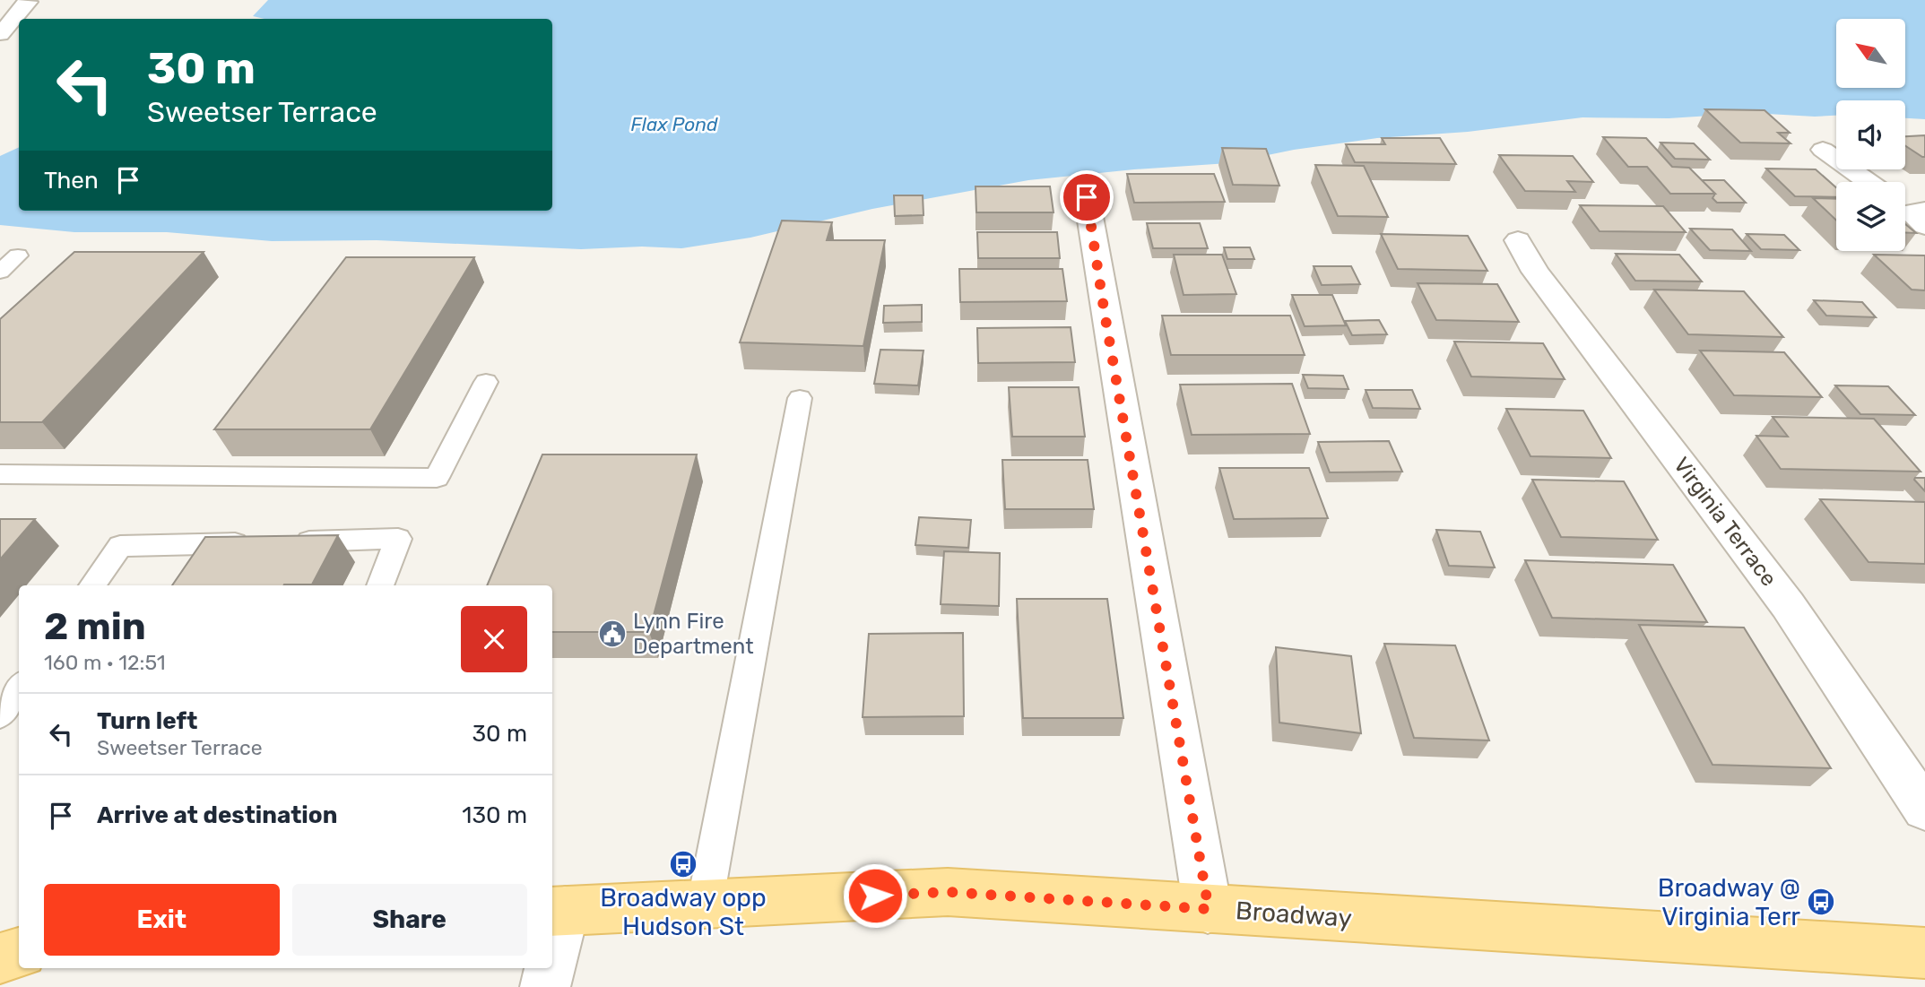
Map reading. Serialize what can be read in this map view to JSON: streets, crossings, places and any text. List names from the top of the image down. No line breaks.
{"streets":{"main road":["Broadway"],"street":["Virginia Terrace"]},"water":["Flax Pond"],"places":{"public building":["Lynn Fire Department"],"bus stop":["Broadway opp Hudson St","Broadway @ Virginia Terr"]},"north":"top left","page":{"turn":["30 m","Sweetser Terrace"],"then":"Then","heading":["2 min","160 m · 12:51"],"list":[{"name":"Turn left","note":"Sweetser Terrace","value":"30 m"},{"name":"Arrive at destination","value":"130 m"}],"buttons":["Exit","Share"]}}
